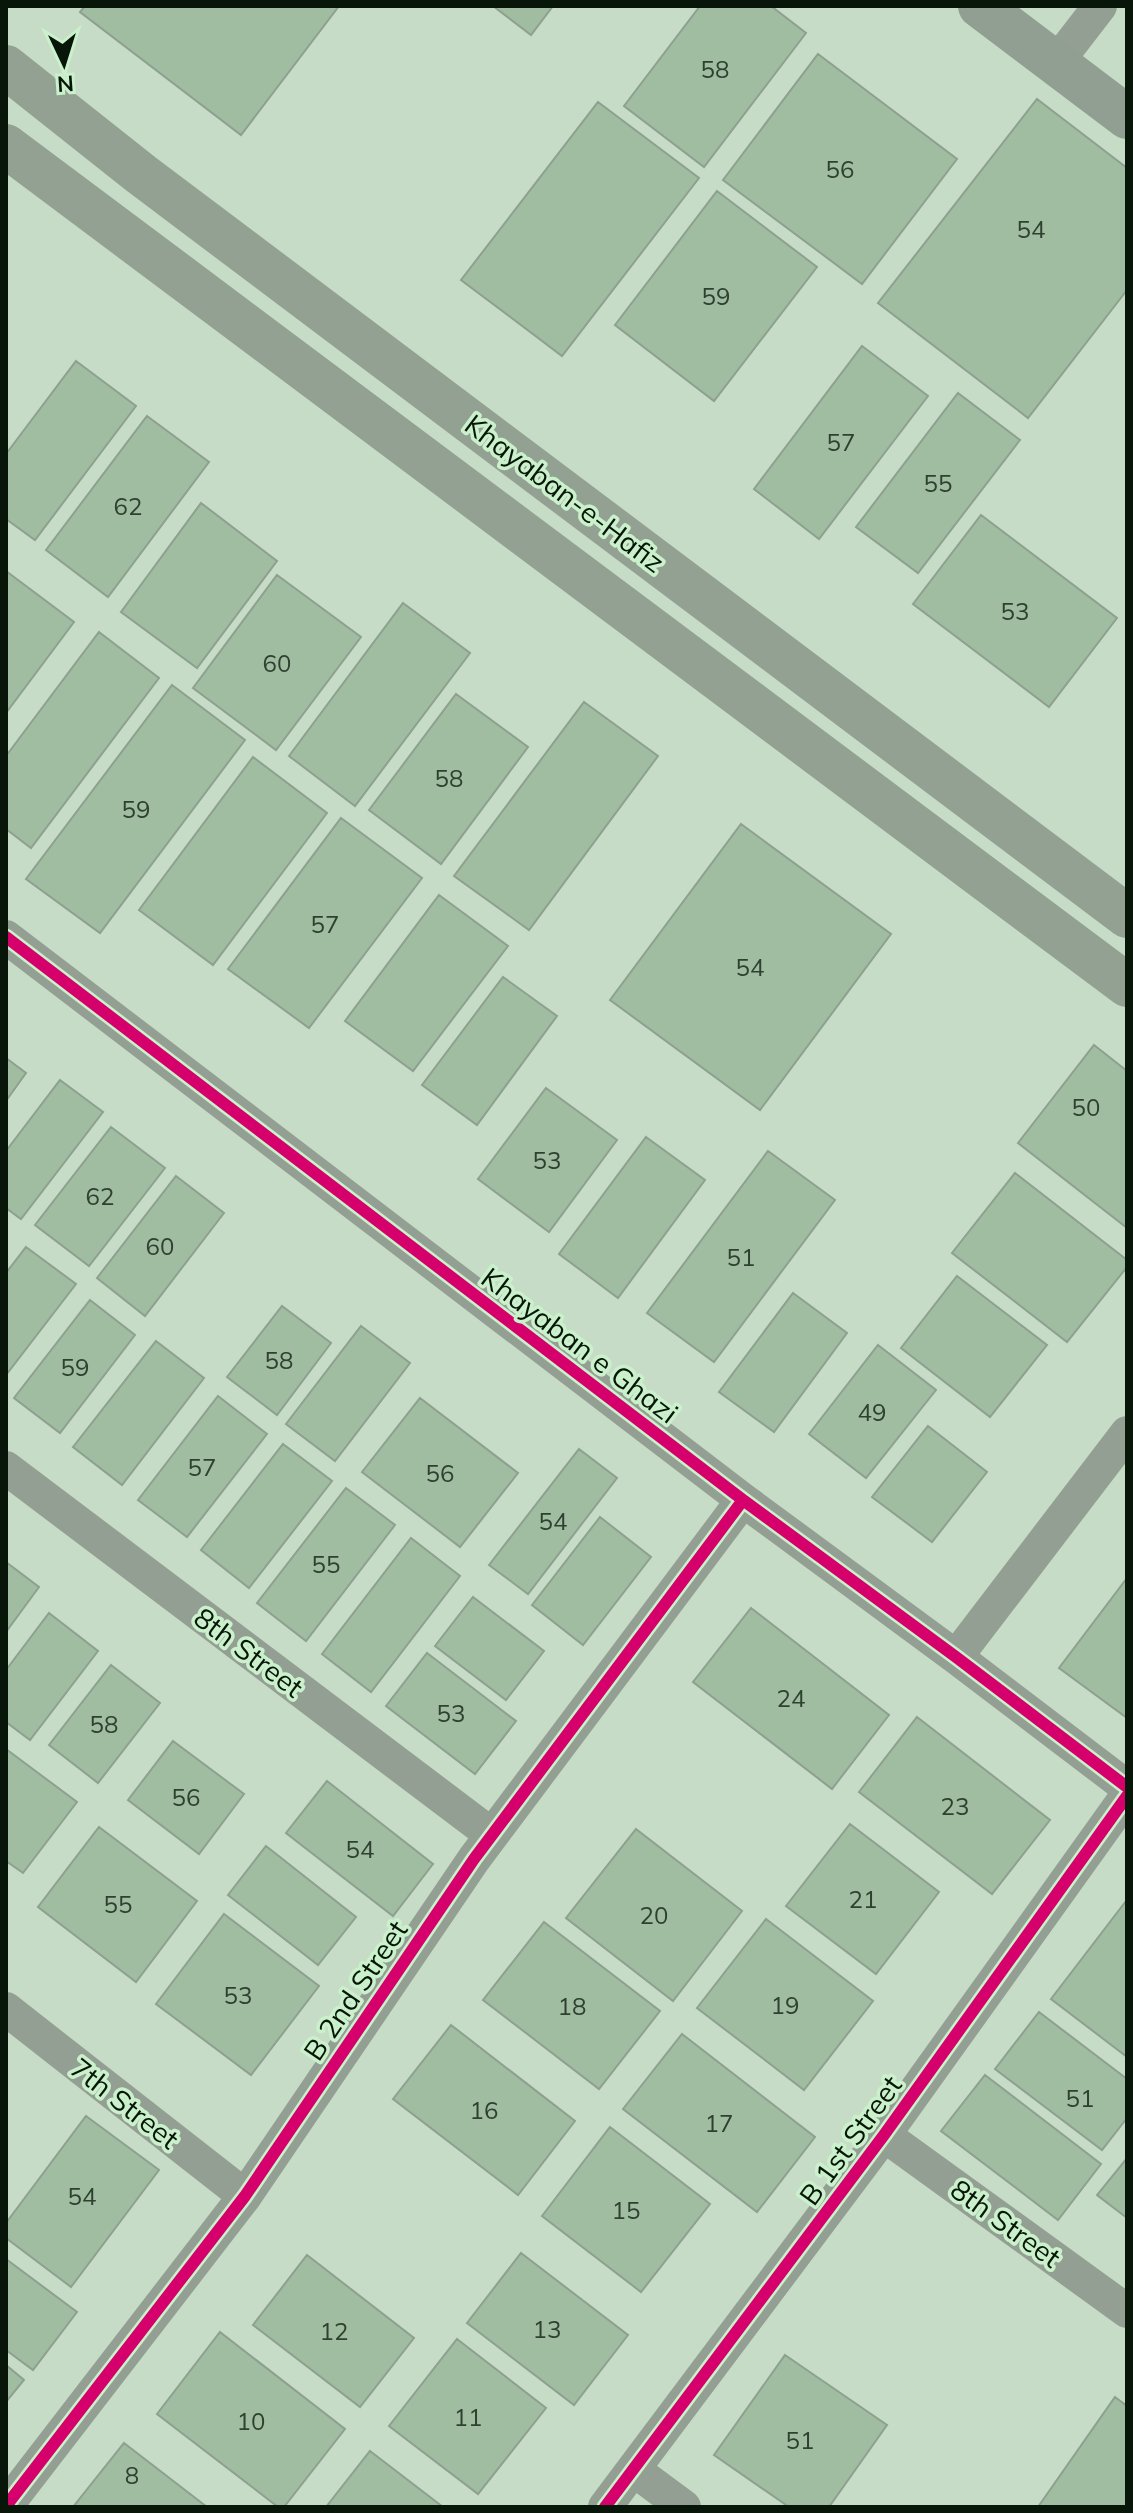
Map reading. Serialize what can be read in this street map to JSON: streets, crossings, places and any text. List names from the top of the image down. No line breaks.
{"streets":{"main road":["Khayaban-e-Hafiz"],"street":["Khayaban e Ghazi","8th Street","B 2nd Street","7th Street","B 1st Street"]},"crossings":[["Khayaban e Ghazi","B 2nd Street"],["8th Street","B 2nd Street"],["8th Street","B 1st Street"],["B 2nd Street","7th Street"]],"house_numbers":["58","56","54","59","57","55","62","53","60","58","59","57","54","50","53","62","60","51","58","59","49","57","56","54","55","24","53","58","56","23","54","21","55","20","53","19","18","51","16","17","54","15","13","12","11","10","51","8"],"north":"bottom"}
